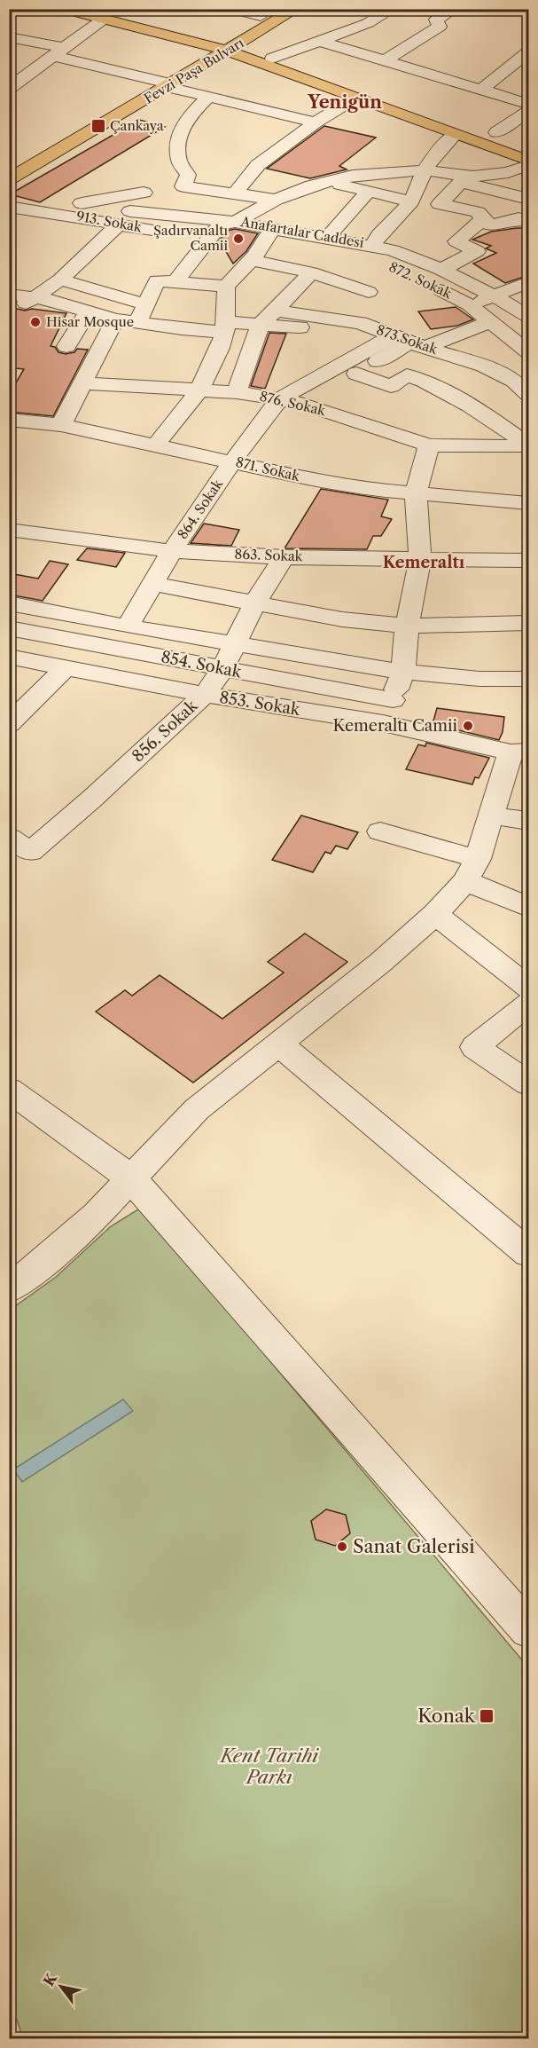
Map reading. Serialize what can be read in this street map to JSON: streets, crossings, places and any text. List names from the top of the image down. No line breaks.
{"streets":{"main road":["Fevzi Paşa Bulvarı"],"street":["913. Sokak","Anafartalar Caddesi","872. Sokak","873.Sokak","876. Sokak","871. Sokak","864. Sokak","863. Sokak","854. Sokak","853. Sokak","856. Sokak"]},"crossings":[["873.Sokak","864. Sokak"],["876. Sokak","864. Sokak"],["871. Sokak","864. Sokak"],["864. Sokak","863. Sokak"],["863. Sokak","856. Sokak"],["854. Sokak","856. Sokak"],["853. Sokak","856. Sokak"]],"districts":["Yenigün","Kemeraltı"],"parks":["Kent Tarihi Parkı"],"places":{"transit":["Çankaya","Konak"],"other":["Şadırvanaltı Camii","Hisar Mosque","Kemeraltı Camii","Sanat Galerisi"]},"north":"top left"}
